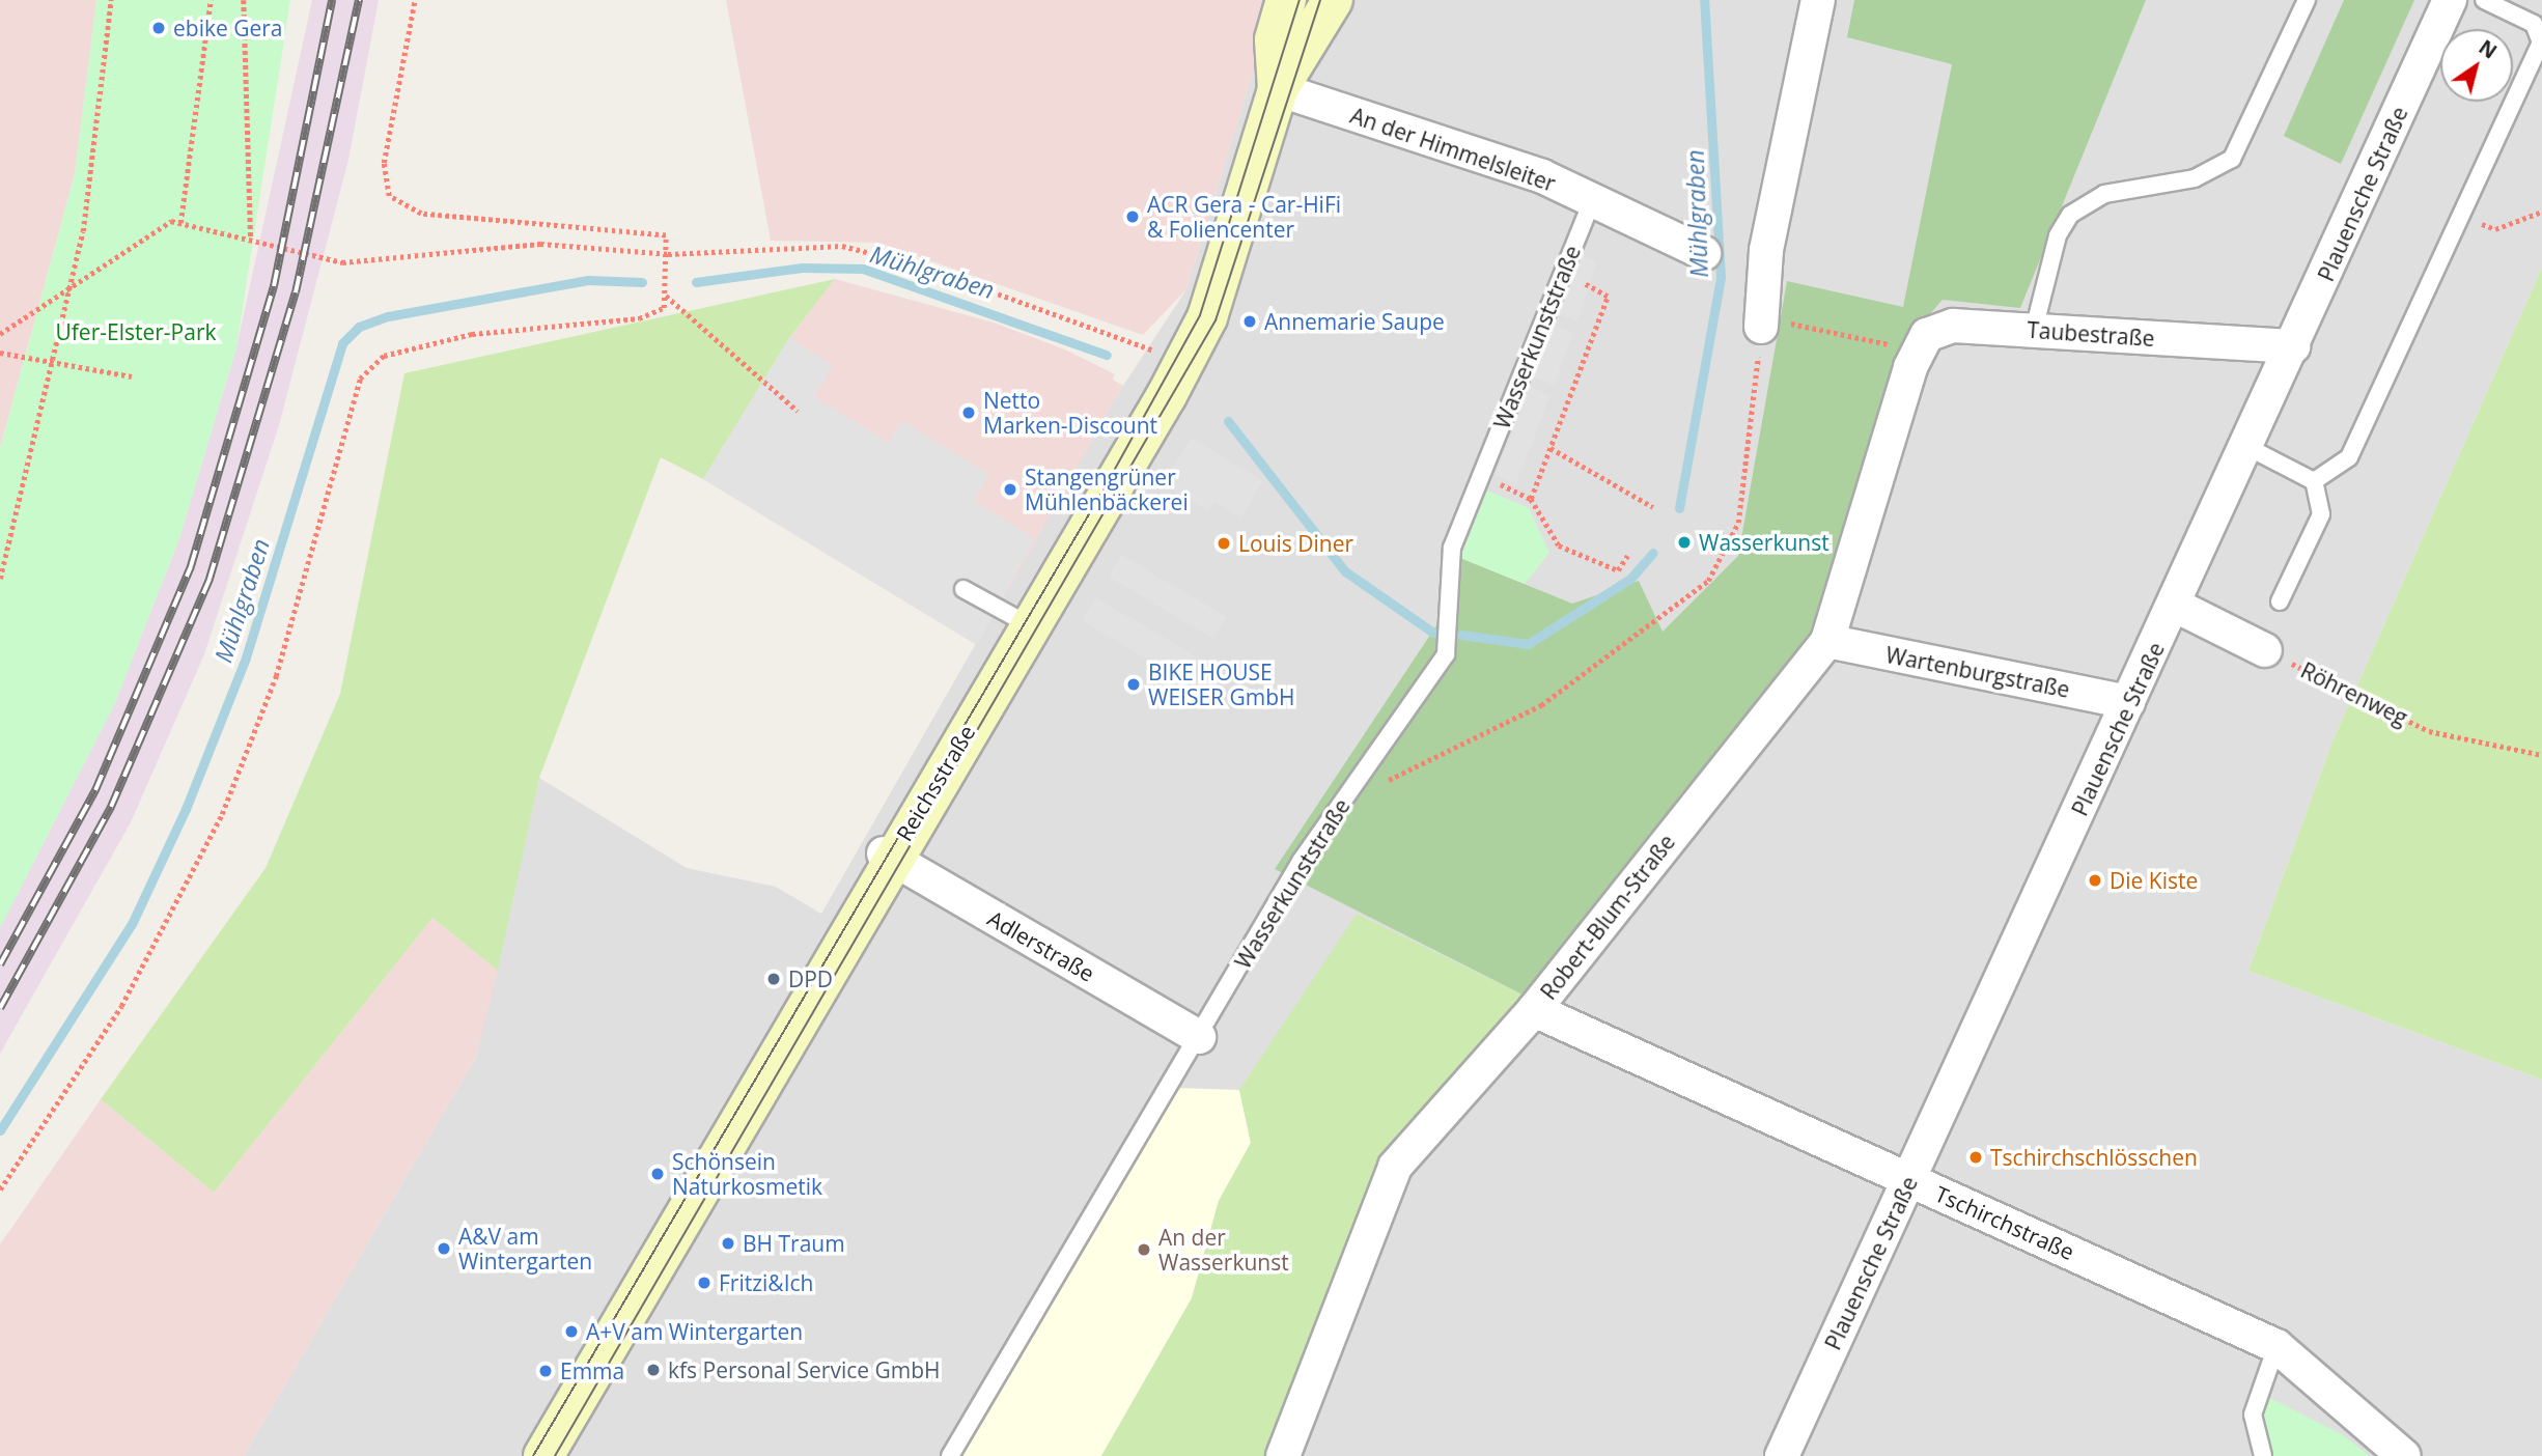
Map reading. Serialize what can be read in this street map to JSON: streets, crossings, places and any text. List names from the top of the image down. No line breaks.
{"streets":{"main road":["Reichsstraße"],"street":["An der Himmelsleiter","Plauensche Straße","Taubestraße","Wartenburgstraße","Robert-Blum-Straße","Adlerstraße","Tschirchstraße"],"lane":["Wasserkunststraße"],"path":["Röhrenweg"]},"crossings":[["An der Himmelsleiter","Wasserkunststraße"],["An der Himmelsleiter","Reichsstraße"],["Plauensche Straße","Taubestraße"],["Plauensche Straße","Wartenburgstraße"],["Plauensche Straße","Tschirchstraße"],["Taubestraße","Robert-Blum-Straße"],["Wasserkunststraße","Adlerstraße"],["Wartenburgstraße","Robert-Blum-Straße"],["Reichsstraße","Adlerstraße"],["Robert-Blum-Straße","Tschirchstraße"]],"water":["Mühlgraben"],"parks":["Ufer-Elster-Park"],"places":["ebike Gera","ACR Gera - Car-HiFi & Foliencenter","Annemarie Saupe","Netto Marken-Discount","Stangengrüner Mühlenbäckerei","Wasserkunst","Louis Diner","BIKE HOUSE WEISER GmbH","Die Kiste","DPD","Tschirchschlösschen","Schönsein Naturkosmetik","BH Traum","A&V am Wintergarten","An der Wasserkunst","Fritzi&Ich","A+V am Wintergarten","kfs Personal Service GmbH","Emma"],"north":"top right"}
